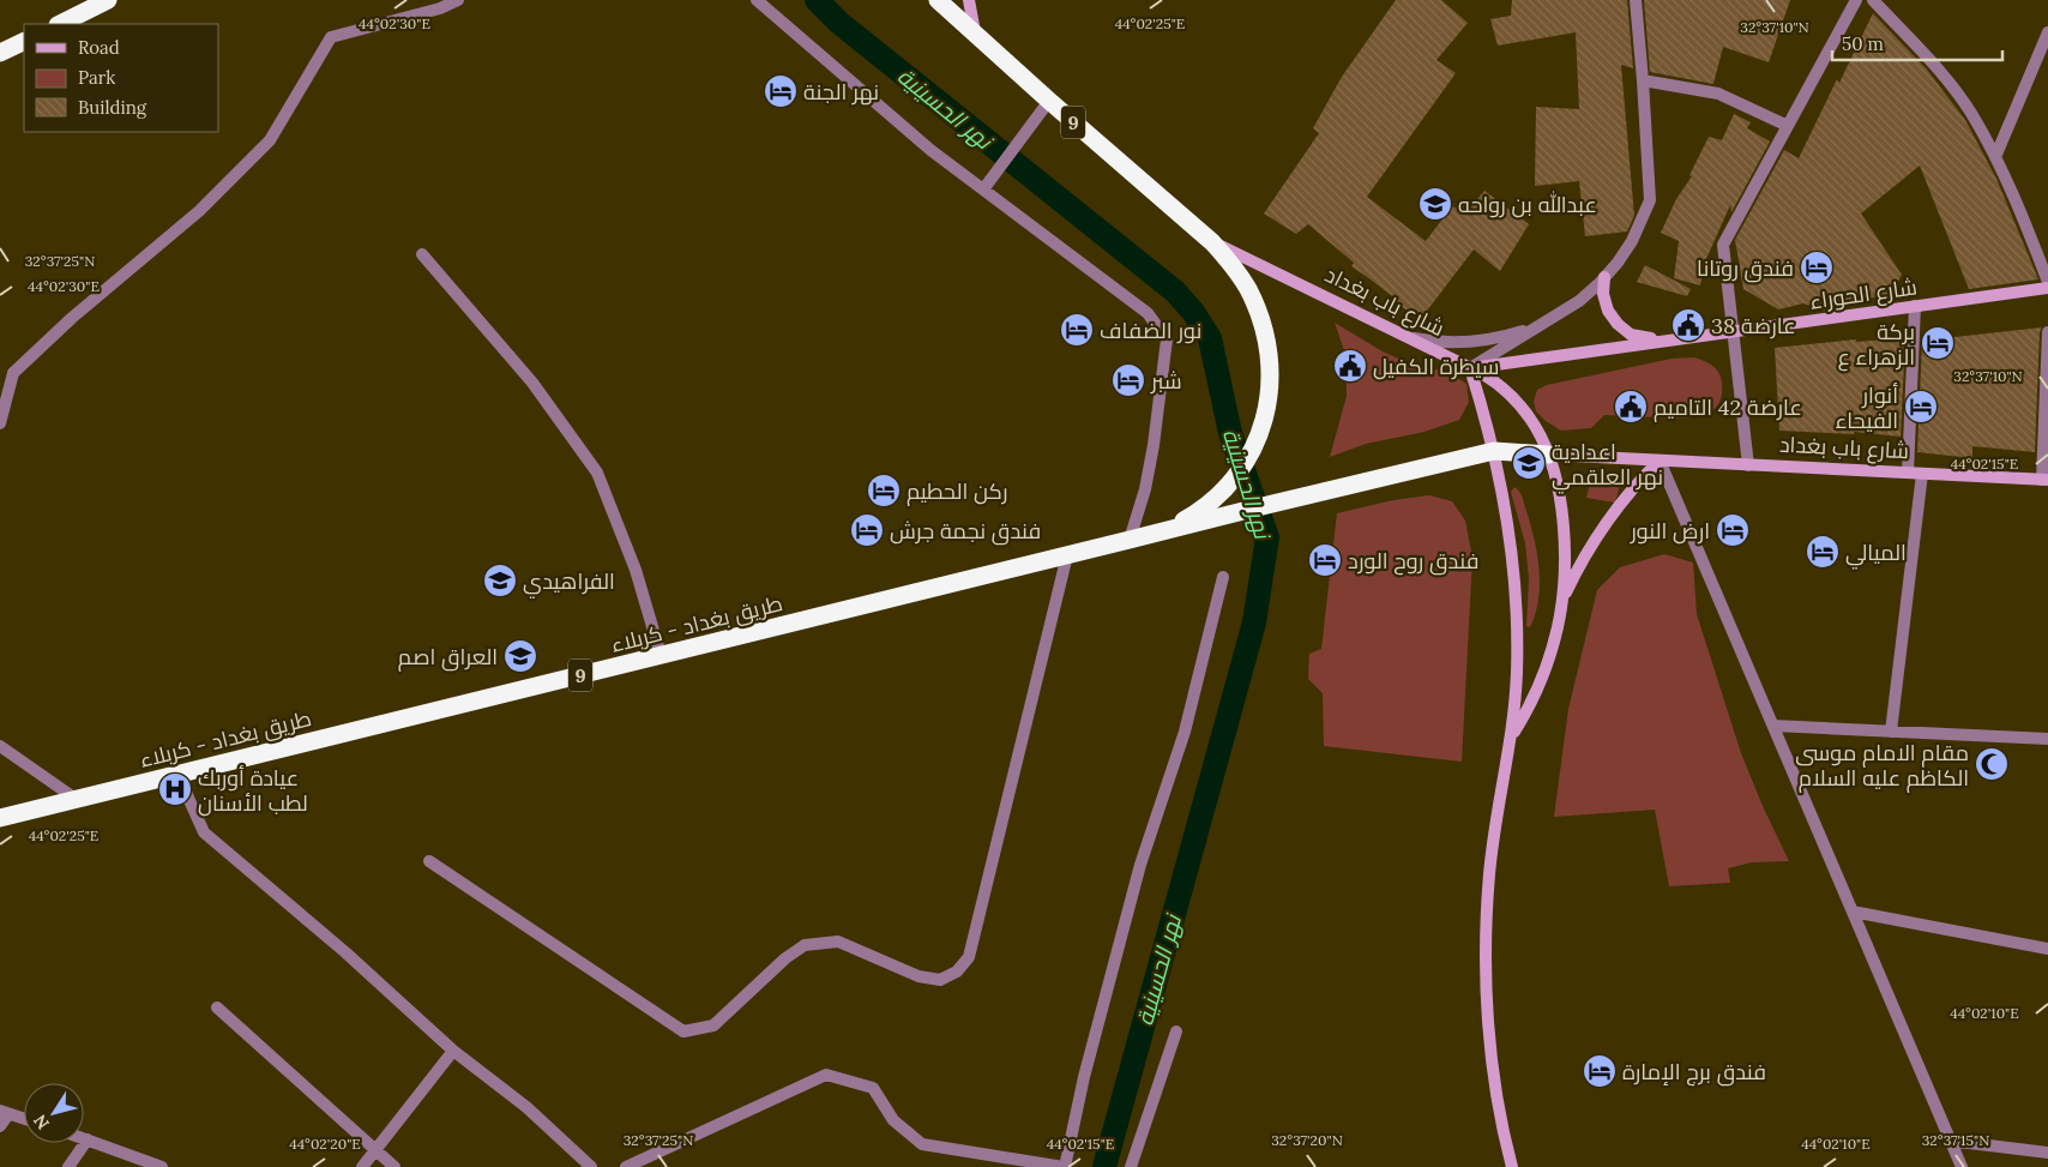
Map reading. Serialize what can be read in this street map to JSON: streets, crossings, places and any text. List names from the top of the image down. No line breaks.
{"streets":{"highway":["9","شارع باب بغداد","طريق بغداد - كربلاء"],"main road":["شارع الحوراء"]},"crossings":[["9","شارع باب بغداد"],["9","طريق بغداد - كربلاء"],["شارع الحوراء","شارع باب بغداد"],["شارع باب بغداد","طريق بغداد - كربلاء"]],"water":["نهر الحسينية"],"places":{"hotel":["نهر الجنة","فندق روتانا","نور الضفاف","بركة الزهراء ع","شبر","أنوار الفيحاء","ركن الحطيم","فندق نجمة جرش","ارض النور","الميالي","فندق روح الورد","فندق برج الإمارة"],"school or university":["عبدالله بن رواحه","اعدادية نهر العلقمي","الفراهيدي","العراق اصم"],"public building":["عارضة 38","سيطرة الكفيل","عارضة 42 التاميم"],"mosque":["مقام الامام موسى الكاظم عليه السلام"],"hospital":["عيادة أوربك لطب الأسنان"]},"legend":["Road","Park","Building"],"scale_bar":"50 m","north":"bottom left","coordinates":["44°02'30\"E","44°02'25\"E","32°37'10\"N","32°37'25\"N","44°02'15\"E","44°02'10\"E","32°37'20\"N","32°37'15\"N","44°02'20\"E"]}
